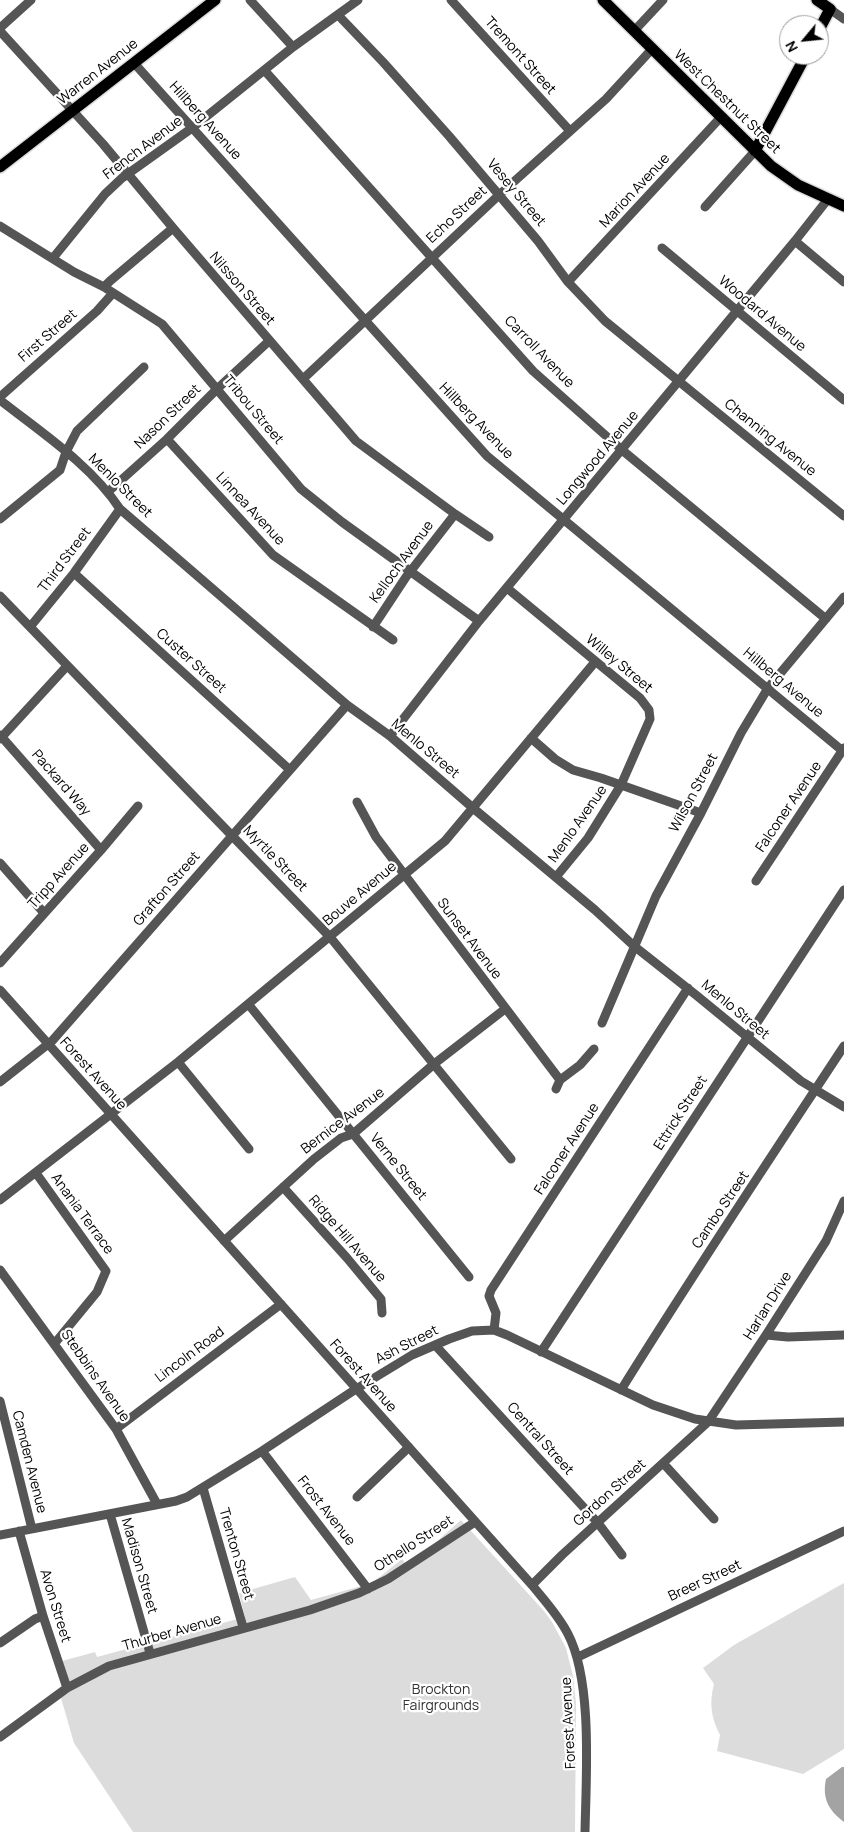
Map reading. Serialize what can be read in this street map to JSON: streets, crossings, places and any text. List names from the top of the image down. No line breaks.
{"streets":{"main road":["Warren Avenue","West Chestnut Street"],"street":["Tremont Street","Hillberg Avenue","French Avenue","Marion Avenue","Vesey Street","Echo Street","Nilsson Street","Woodard Avenue","First Street","Carroll Avenue","Tribou Street","Nason Street","Channing Avenue","Longwood Avenue","Menlo Street","Linnea Avenue","Third Street","Kelloch Avenue","Custer Street","Willey Street","Packard Way","Wilson Street","Falconer Avenue","Menlo Avenue","Myrtle Street","Tripp Avenue","Grafton Street","Bouve Avenue","Sunset Avenue","Forest Avenue","Ettrick Street","Bernice Avenue","Verne Street","Cambo Street","Anania Terrace","Ridge Hill Avenue","Harlan Drive","Ash Street","Lincoln Road","Stebbins Avenue","Central Street","Camden Avenue","Gordon Street","Frost Avenue","Othello Street","Trenton Street","Madison Street","Breer Street","Avon Street","Thurber Avenue"]},"crossings":[["Tremont Street","Echo Street"],["Warren Avenue","Hillberg Avenue"],["Warren Avenue","Nilsson Street"],["West Chestnut Street","Marion Avenue"],["West Chestnut Street","Echo Street"],["West Chestnut Street","Longwood Avenue"],["Hillberg Avenue","French Avenue"],["Hillberg Avenue","Echo Street"],["Hillberg Avenue","Longwood Avenue"],["Hillberg Avenue","Wilson Street"],["Hillberg Avenue","Falconer Avenue"],["French Avenue","Vesey Street"],["French Avenue","Nilsson Street"],["French Avenue","Carroll Avenue"],["French Avenue","Tribou Street"],["Marion Avenue","Vesey Street"],["Vesey Street","Echo Street"],["Vesey Street","Channing Avenue"],["Vesey Street","Longwood Avenue"],["Echo Street","Nilsson Street"],["Echo Street","Carroll Avenue"],["Nilsson Street","Nason Street"],["Nilsson Street","Kelloch Avenue"],["Woodard Avenue","Longwood Avenue"],["First Street","Tribou Street"],["First Street","Menlo Street"],["Carroll Avenue","Longwood Avenue"],["Carroll Avenue","Wilson Street"],["Tribou Street","Nason Street"],["Tribou Street","Longwood Avenue"],["Tribou Street","Kelloch Avenue"],["Nason Street","Menlo Street"],["Nason Street","Linnea Avenue"],["Channing Avenue","Longwood Avenue"],["Longwood Avenue","Menlo Street"],["Longwood Avenue","Willey Street"],["Menlo Street","Third Street"],["Menlo Street","Wilson Street"],["Menlo Street","Falconer Avenue"],["Menlo Street","Menlo Avenue"],["Menlo Street","Grafton Street"],["Menlo Street","Bouve Avenue"],["Menlo Street","Ettrick Street"],["Menlo Street","Cambo Street"],["Linnea Avenue","Kelloch Avenue"],["Third Street","Custer Street"],["Third Street","Myrtle Street"],["Custer Street","Grafton Street"],["Willey Street","Menlo Avenue"],["Willey Street","Bouve Avenue"],["Packard Way","Tripp Avenue"],["Falconer Avenue","Ash Street"],["Myrtle Street","Grafton Street"],["Myrtle Street","Bouve Avenue"],["Myrtle Street","Bernice Avenue"],["Grafton Street","Forest Avenue"],["Bouve Avenue","Sunset Avenue"],["Bouve Avenue","Forest Avenue"],["Bouve Avenue","Verne Street"],["Bouve Avenue","Anania Terrace"],["Sunset Avenue","Bernice Avenue"],["Forest Avenue","Bernice Avenue"],["Forest Avenue","Ash Street"],["Forest Avenue","Lincoln Road"],["Forest Avenue","Gordon Street"],["Forest Avenue","Othello Street"],["Forest Avenue","Breer Street"],["Ettrick Street","Ash Street"],["Bernice Avenue","Verne Street"],["Bernice Avenue","Ridge Hill Avenue"],["Cambo Street","Ash Street"],["Anania Terrace","Stebbins Avenue"],["Harlan Drive","Ash Street"],["Harlan Drive","Gordon Street"],["Ash Street","Stebbins Avenue"],["Ash Street","Central Street"],["Ash Street","Camden Avenue"],["Ash Street","Gordon Street"],["Ash Street","Frost Avenue"],["Ash Street","Trenton Street"],["Ash Street","Madison Street"],["Ash Street","Avon Street"],["Lincoln Road","Stebbins Avenue"],["Central Street","Gordon Street"],["Frost Avenue","Othello Street"],["Frost Avenue","Thurber Avenue"],["Othello Street","Thurber Avenue"],["Trenton Street","Thurber Avenue"],["Madison Street","Thurber Avenue"],["Avon Street","Thurber Avenue"]],"parks":["Brockton Fairgrounds"],"north":"bottom left"}
